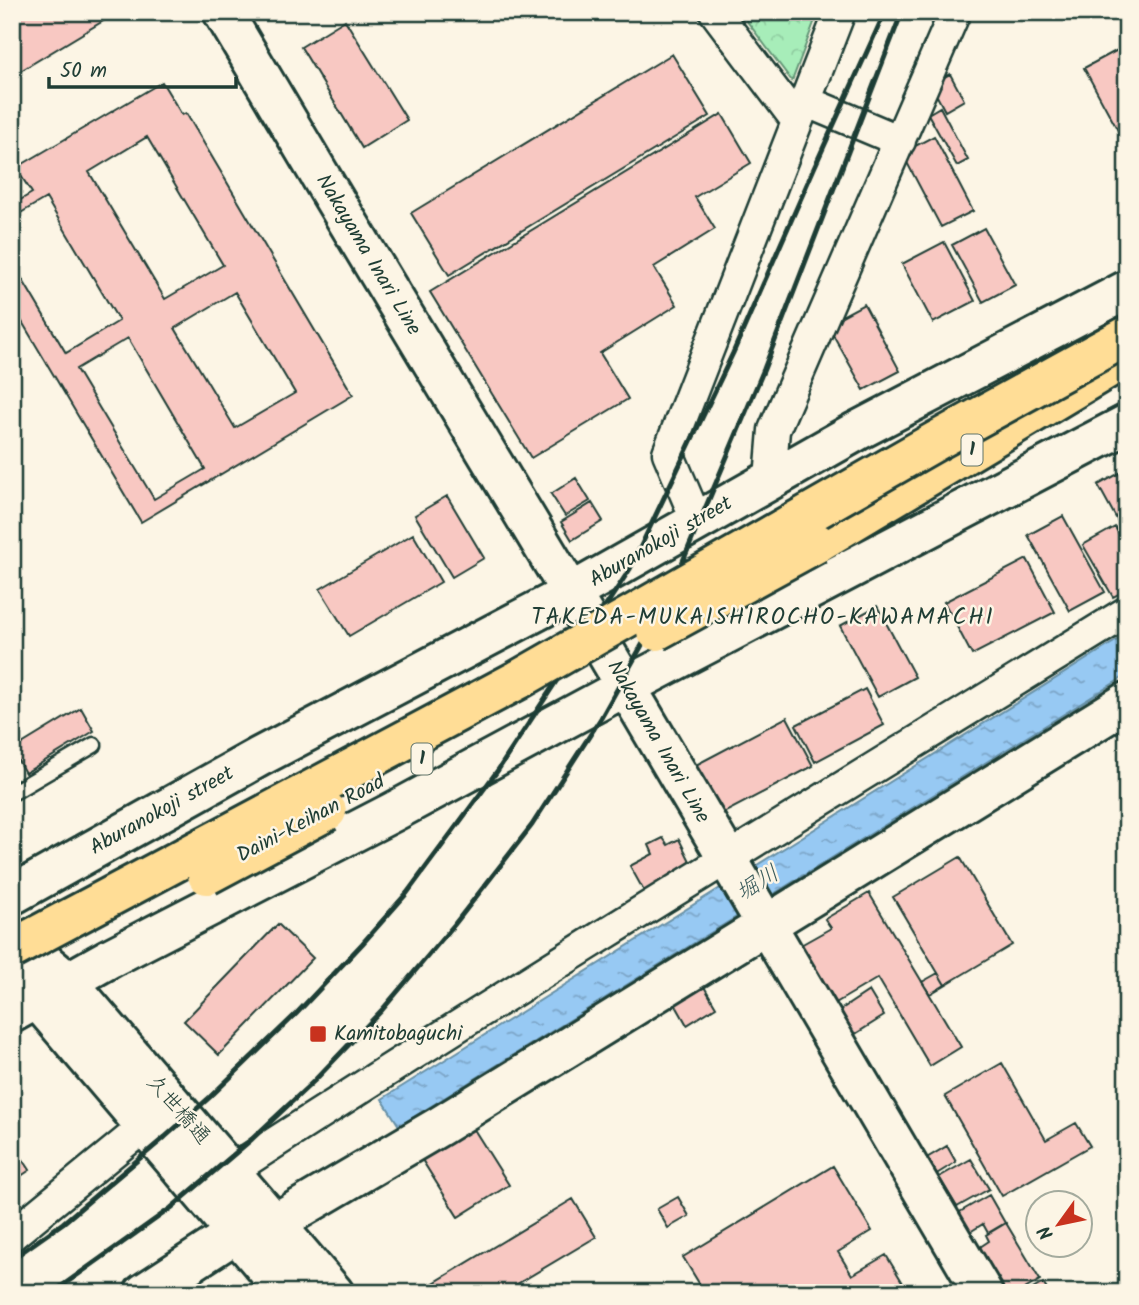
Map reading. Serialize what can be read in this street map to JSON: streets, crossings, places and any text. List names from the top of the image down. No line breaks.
{"streets":{"highway":["1","Daini-Keihan Road"],"street":["Nakayama Inari Line","Aburanokoji street","久世橋通"]},"crossings":[["Nakayama Inari Line","Aburanokoji street"],["Daini-Keihan Road","久世橋通"]],"districts":["TAKEDA-MUKAISHIROCHO-KAWAMACHI"],"water":["堀川"],"places":{"transit":["Kamitobaguchi"]},"scale_bar":"50 m","north":"bottom left"}
